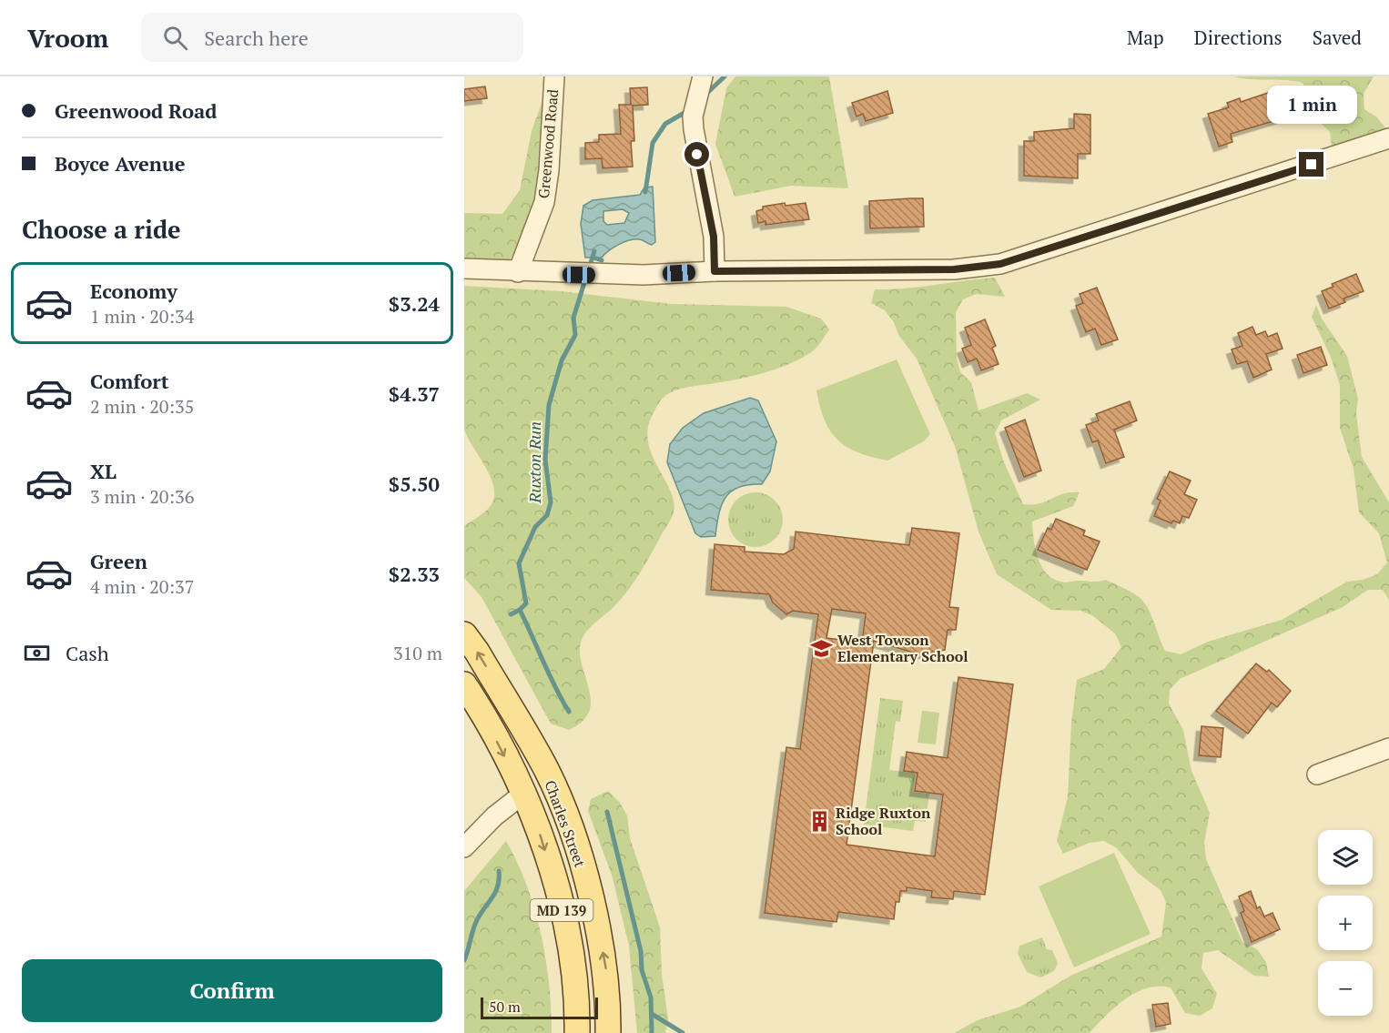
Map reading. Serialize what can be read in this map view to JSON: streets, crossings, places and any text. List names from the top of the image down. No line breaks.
{"streets":{"main road":["Charles Street","MD 139"],"street":["Greenwood Road"]},"water":["Ruxton Run"],"places":{"school or university":["West Towson Elementary School"],"building":["Ridge Ruxton School"]},"scale_bar":"50 m","page":{"header":"Vroom","search":"Search here","nav":["Map","Directions","Saved"],"banner":["Greenwood Road","Boyce Avenue"],"bubble":"1 min","heading":"Choose a ride","list":[{"name":"Economy","note":"1 min · 20:34","value":"$3.24"},{"name":"Comfort","note":"2 min · 20:35","value":"$4.37"},{"name":"XL","note":"3 min · 20:36","value":"$5.50"},{"name":"Green","note":"4 min · 20:37","value":"$2.33"}],"pay":["Cash","310 m"],"map_buttons":["+","−"],"buttons":"Confirm","scale":"50 m"}}
